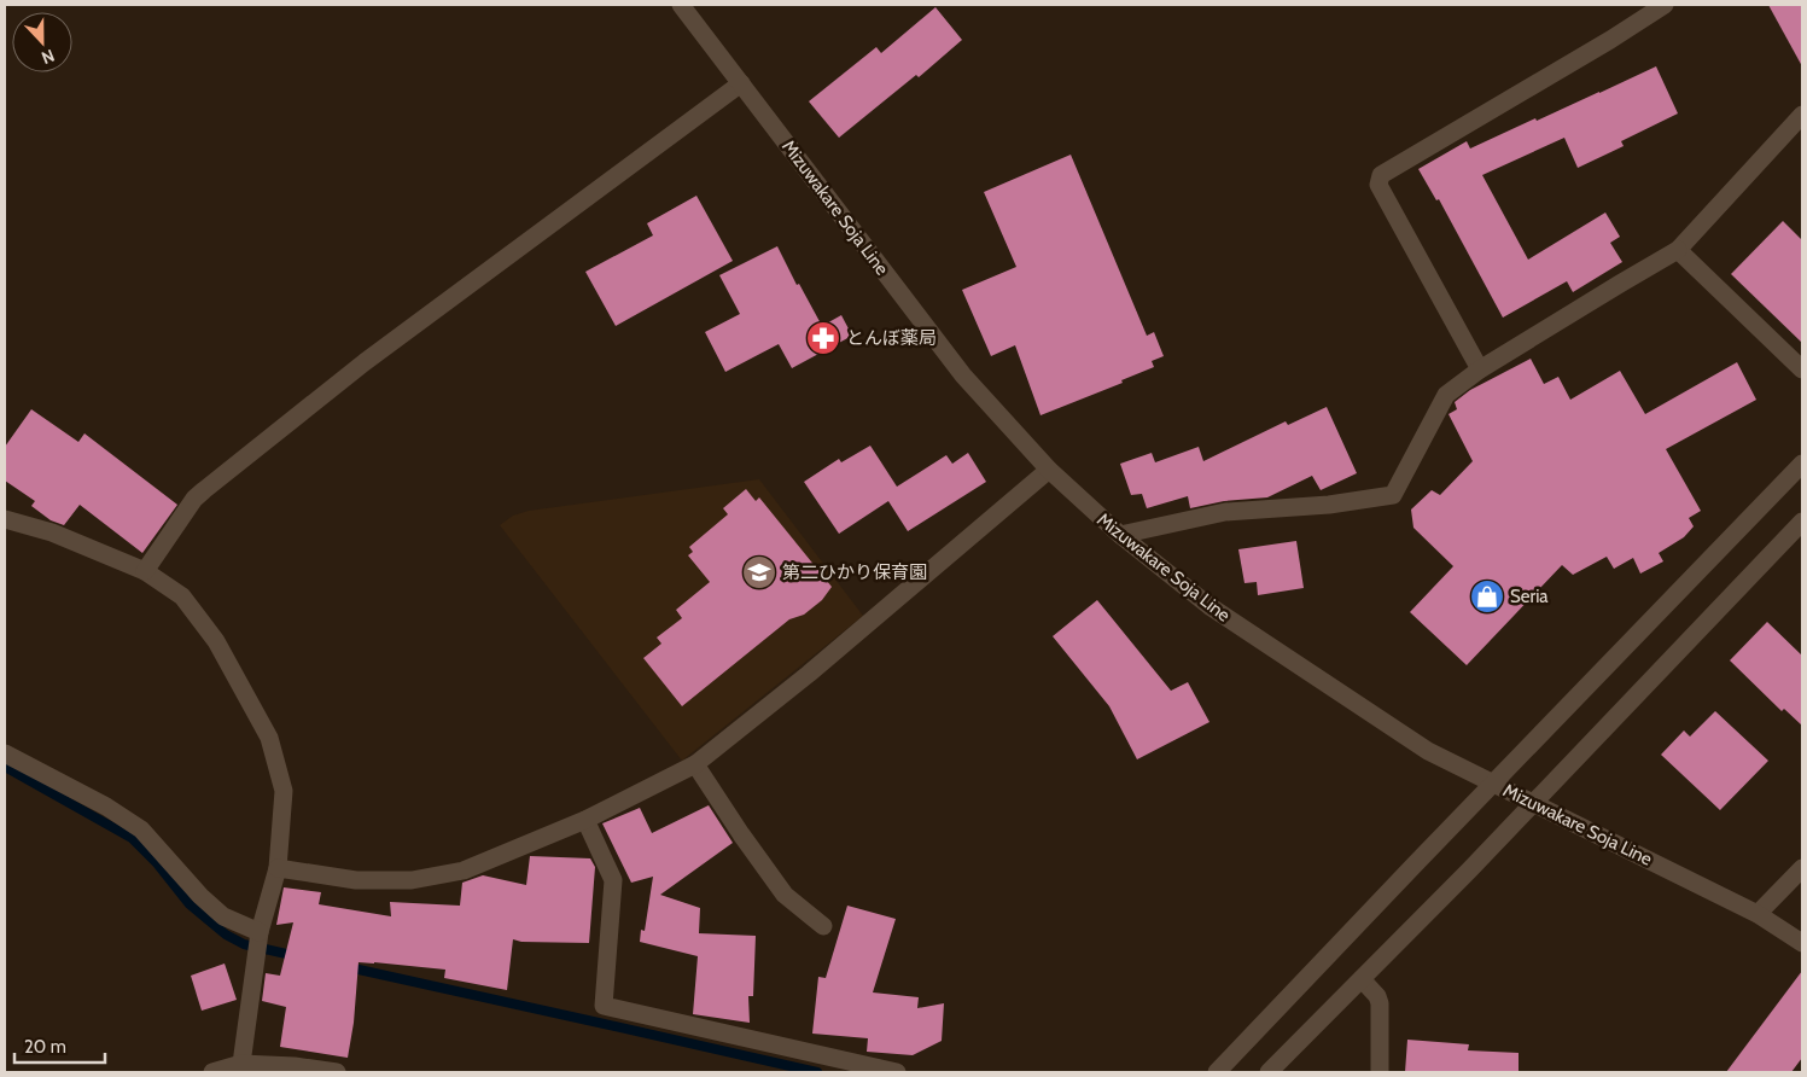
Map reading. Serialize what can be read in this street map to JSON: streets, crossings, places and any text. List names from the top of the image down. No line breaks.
{"streets":{"street":["Mizuwakare Soja Line"]},"places":{"pharmacy":["とんぼ薬局"],"school or university":["第二ひかり保育園"],"shop":["Seria"]},"scale_bar":"20 m","north":"bottom"}
